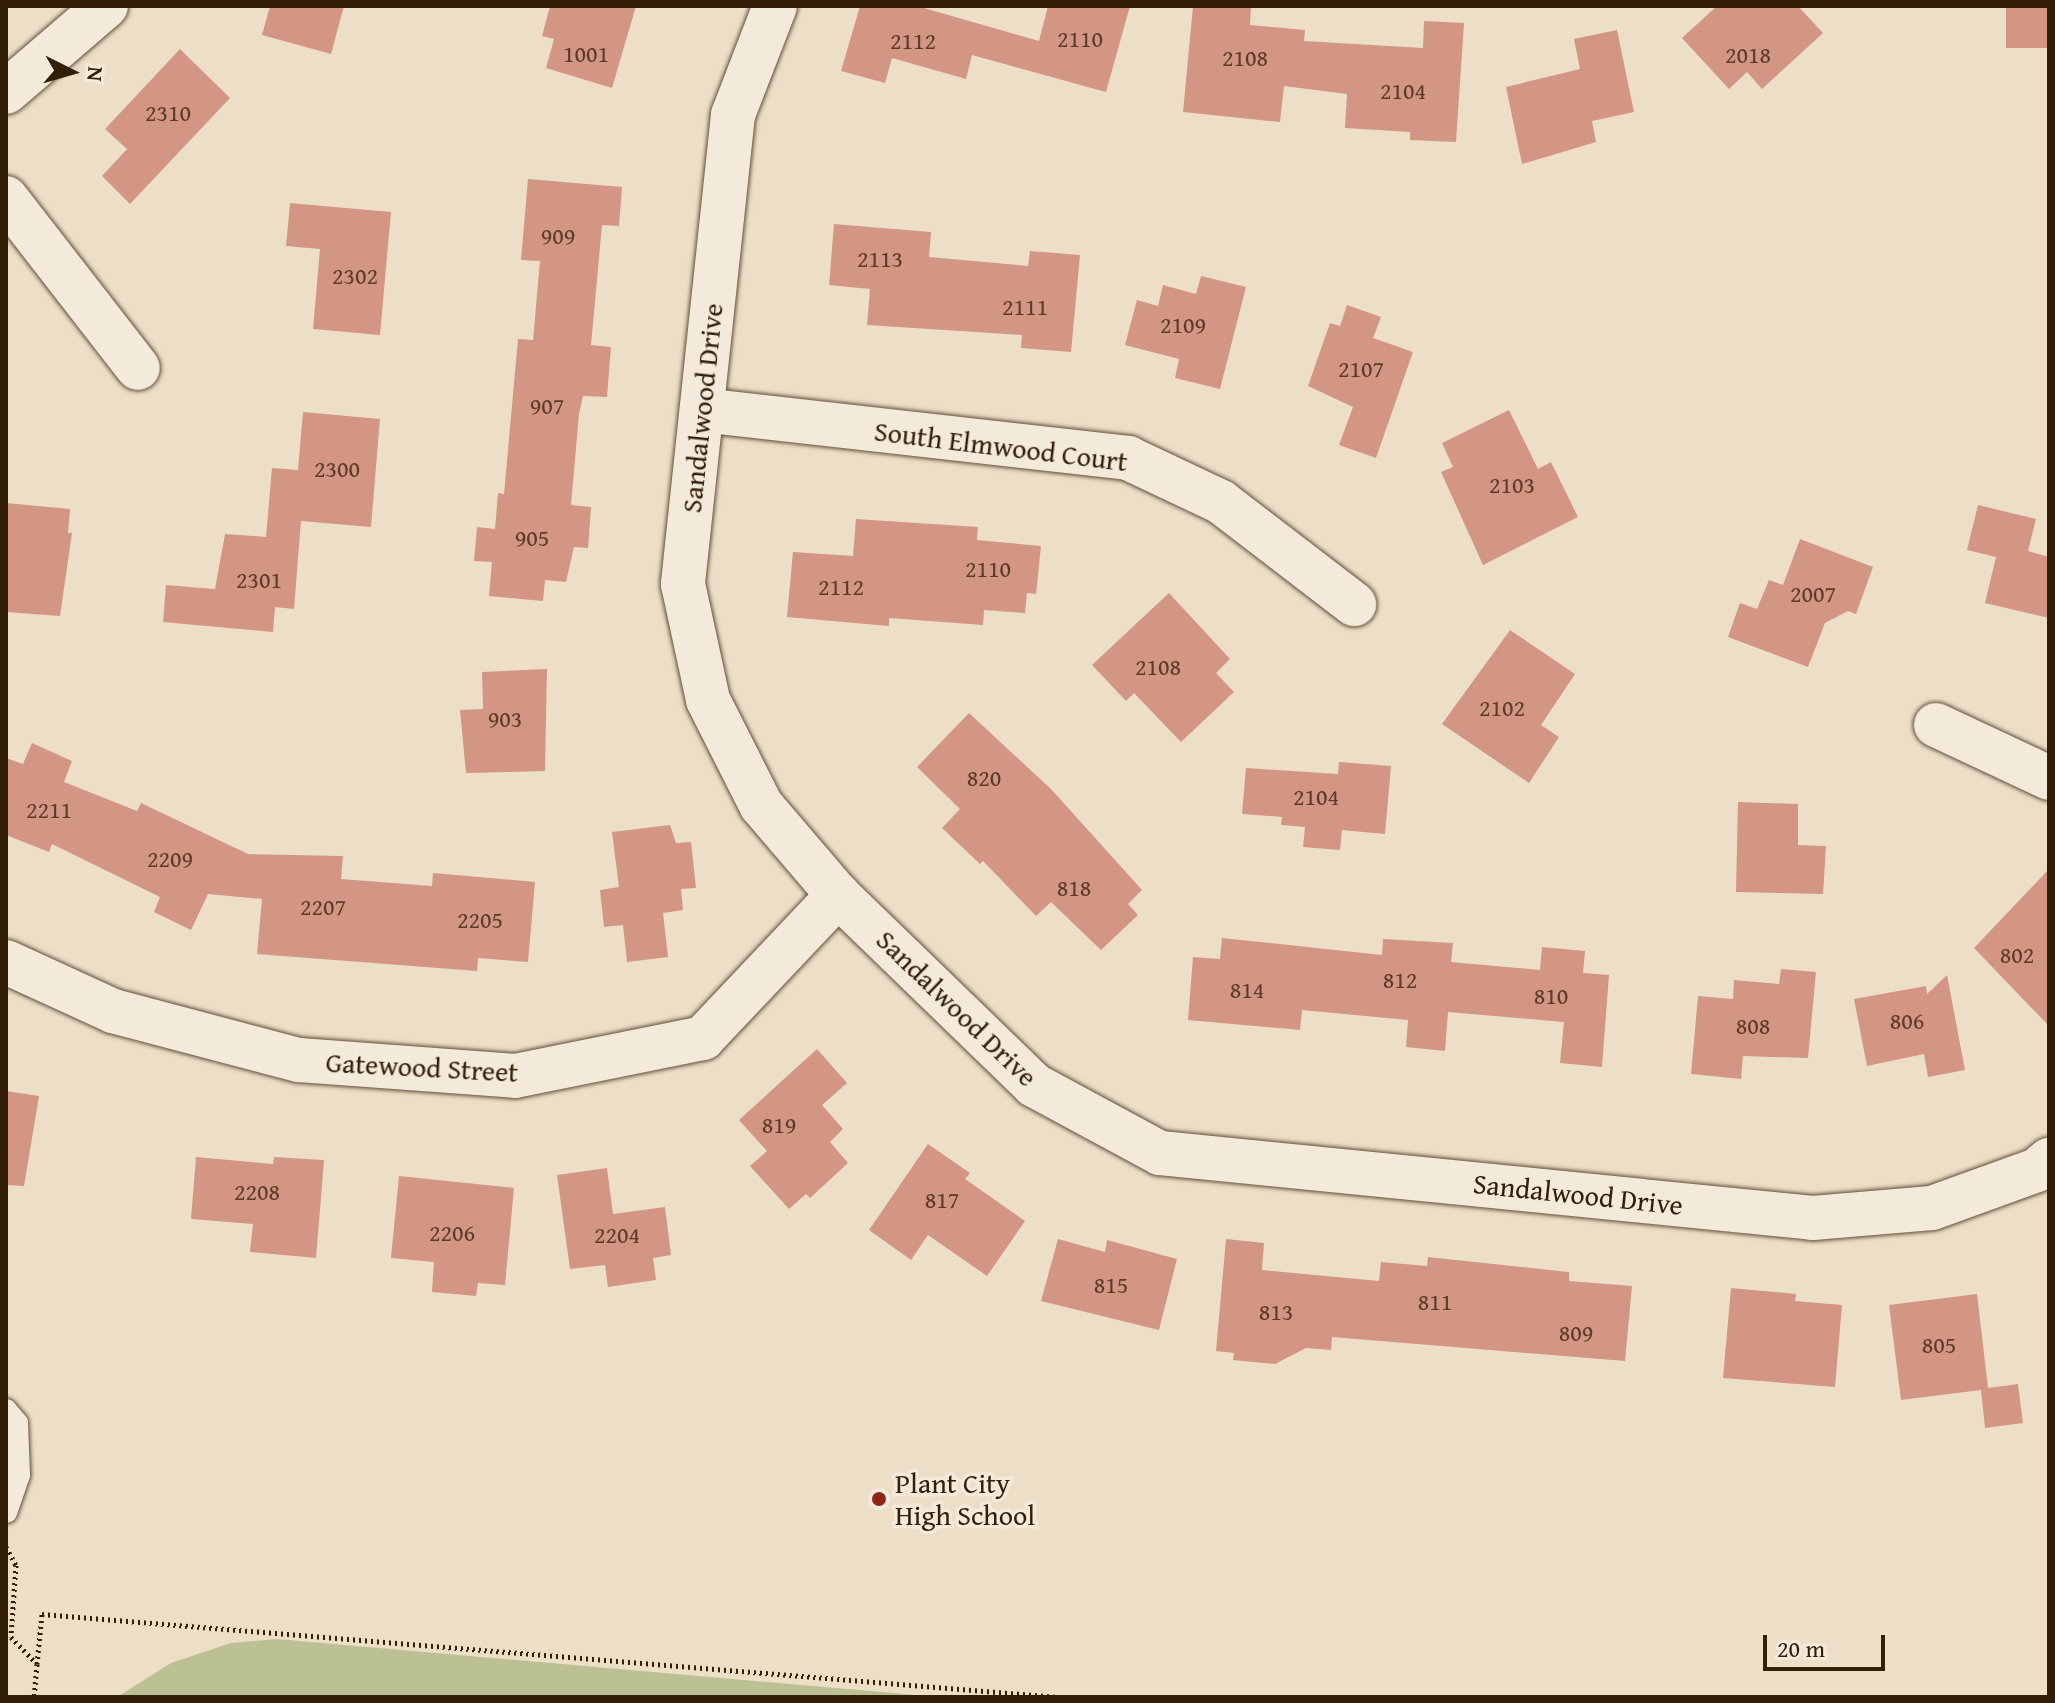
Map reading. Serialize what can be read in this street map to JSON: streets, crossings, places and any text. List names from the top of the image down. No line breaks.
{"streets":{"street":["Sandalwood Drive","South Elmwood Court","Gatewood Street"]},"crossings":[["Sandalwood Drive","South Elmwood Court"],["Sandalwood Drive","Gatewood Street"]],"places":["Plant City High School"],"house_numbers":["2110","2112","1001","2018","2108","2104","2310","909","2113","2302","2111","2109","2107","907","2300","2103","905","2110","2301","2112","2007","2108","2102","903","820","2104","2211","2209","818","2207","2205","802","812","814","810","806","808","819","2208","817","2206","2204","815","811","813","809","805"],"scale_bar":"20 m","north":"right"}
